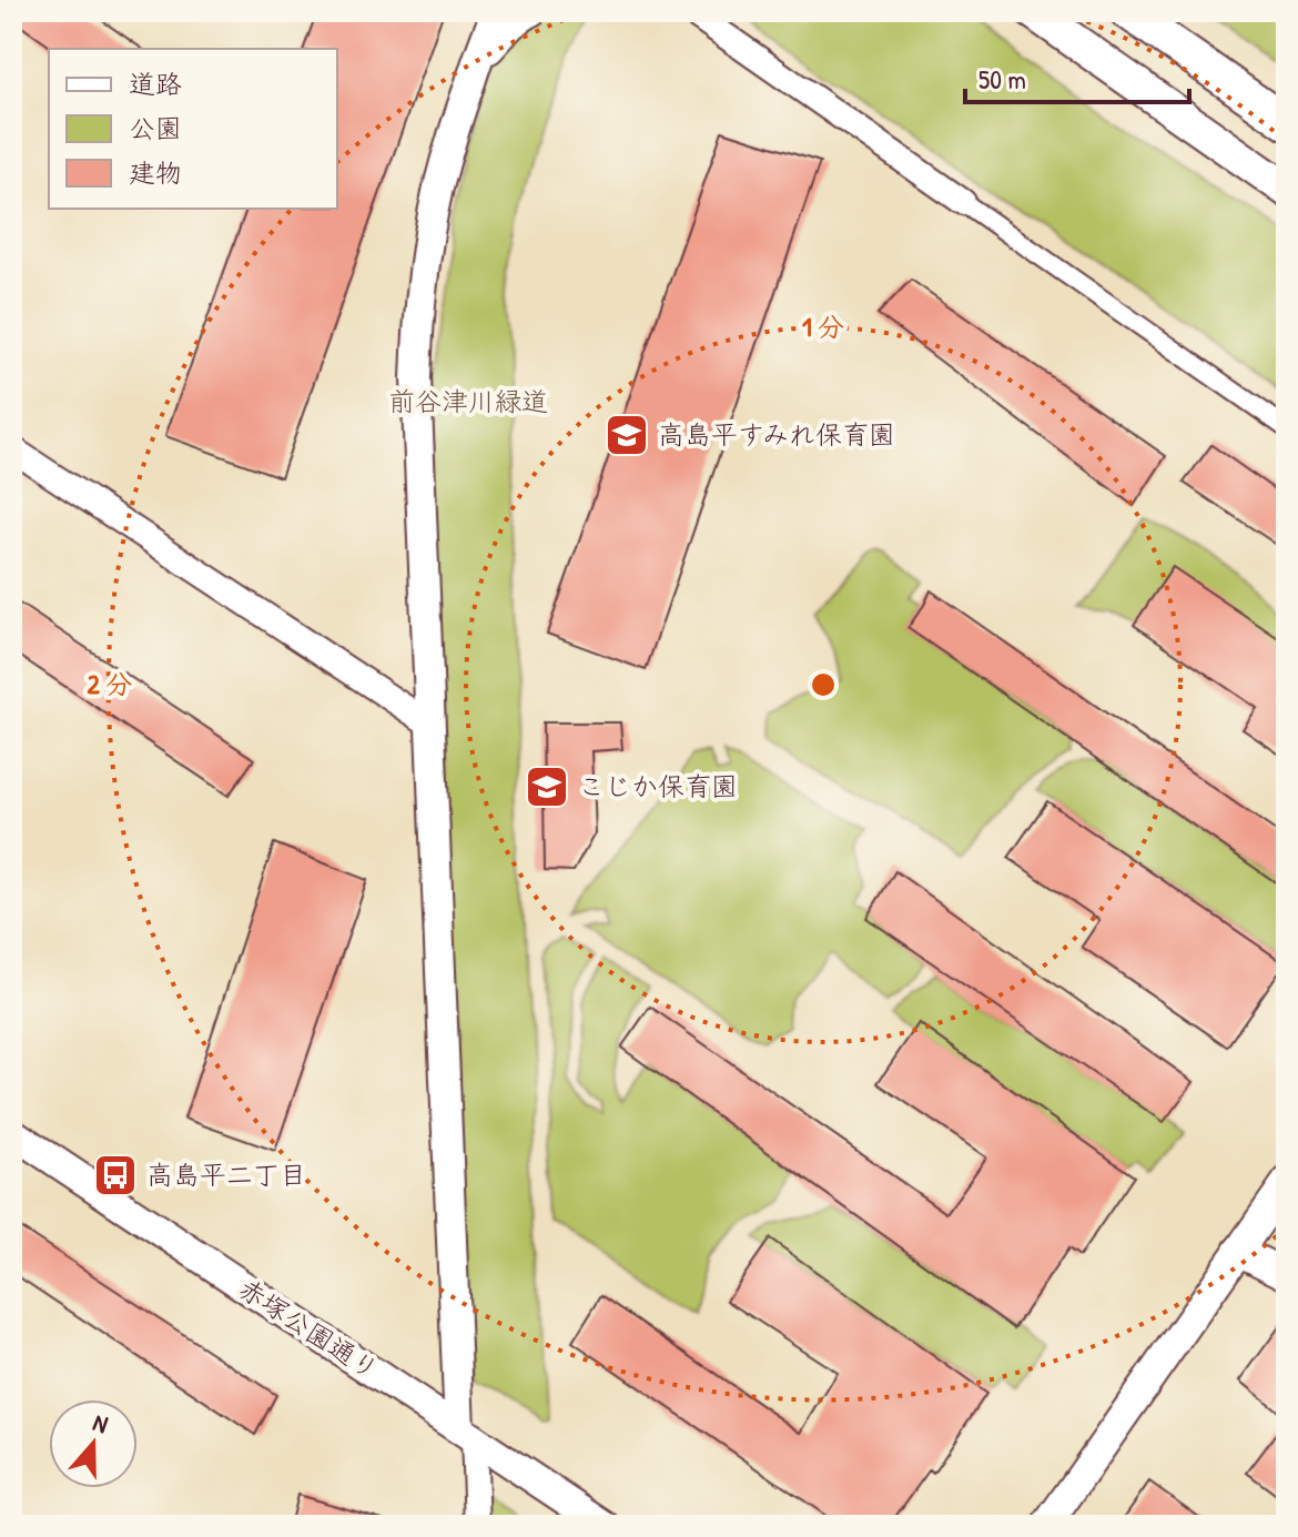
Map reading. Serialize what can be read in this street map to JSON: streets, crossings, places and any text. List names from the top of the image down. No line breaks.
{"streets":{"street":["赤塚公園通り"]},"parks":["前谷津川緑道"],"places":{"school or university":["高島平すみれ保育園","こじか保育園"],"bus stop":["高島平二丁目"]},"legend":["道路","公園","建物"],"scale_bar":"50 m","north":"top","rings":["1 分","2 分"]}
